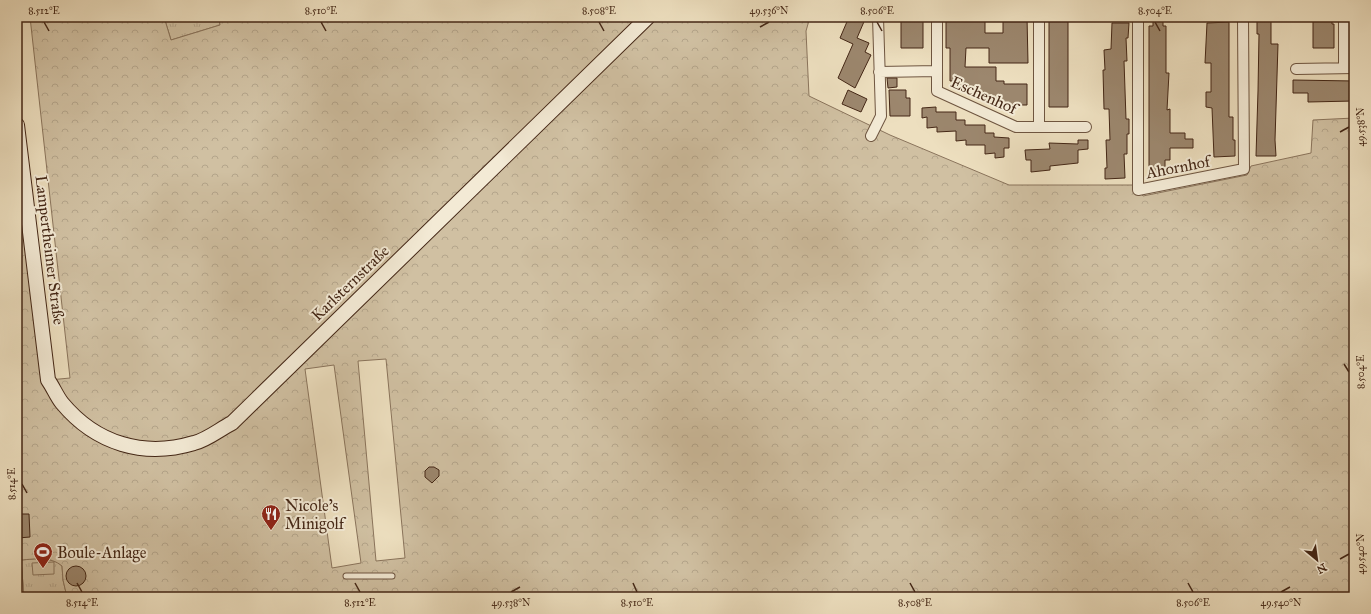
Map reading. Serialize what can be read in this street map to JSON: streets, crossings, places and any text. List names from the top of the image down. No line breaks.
{"streets":{"street":["Eschenhof","Ahornhof","Lampertheimer Straße","Karlsternstraße"]},"crossings":[["Lampertheimer Straße","Karlsternstraße"]],"places":{"restaurant":["Nicole's Minigolf"],"sports":["Boule-Anlage"]},"north":"bottom right","coordinates":["8.512°E","8.510°E","8.508°E","49.536°N","8.506°E","8.504°E","49.538°N","8.514°E","49.540°N"]}
